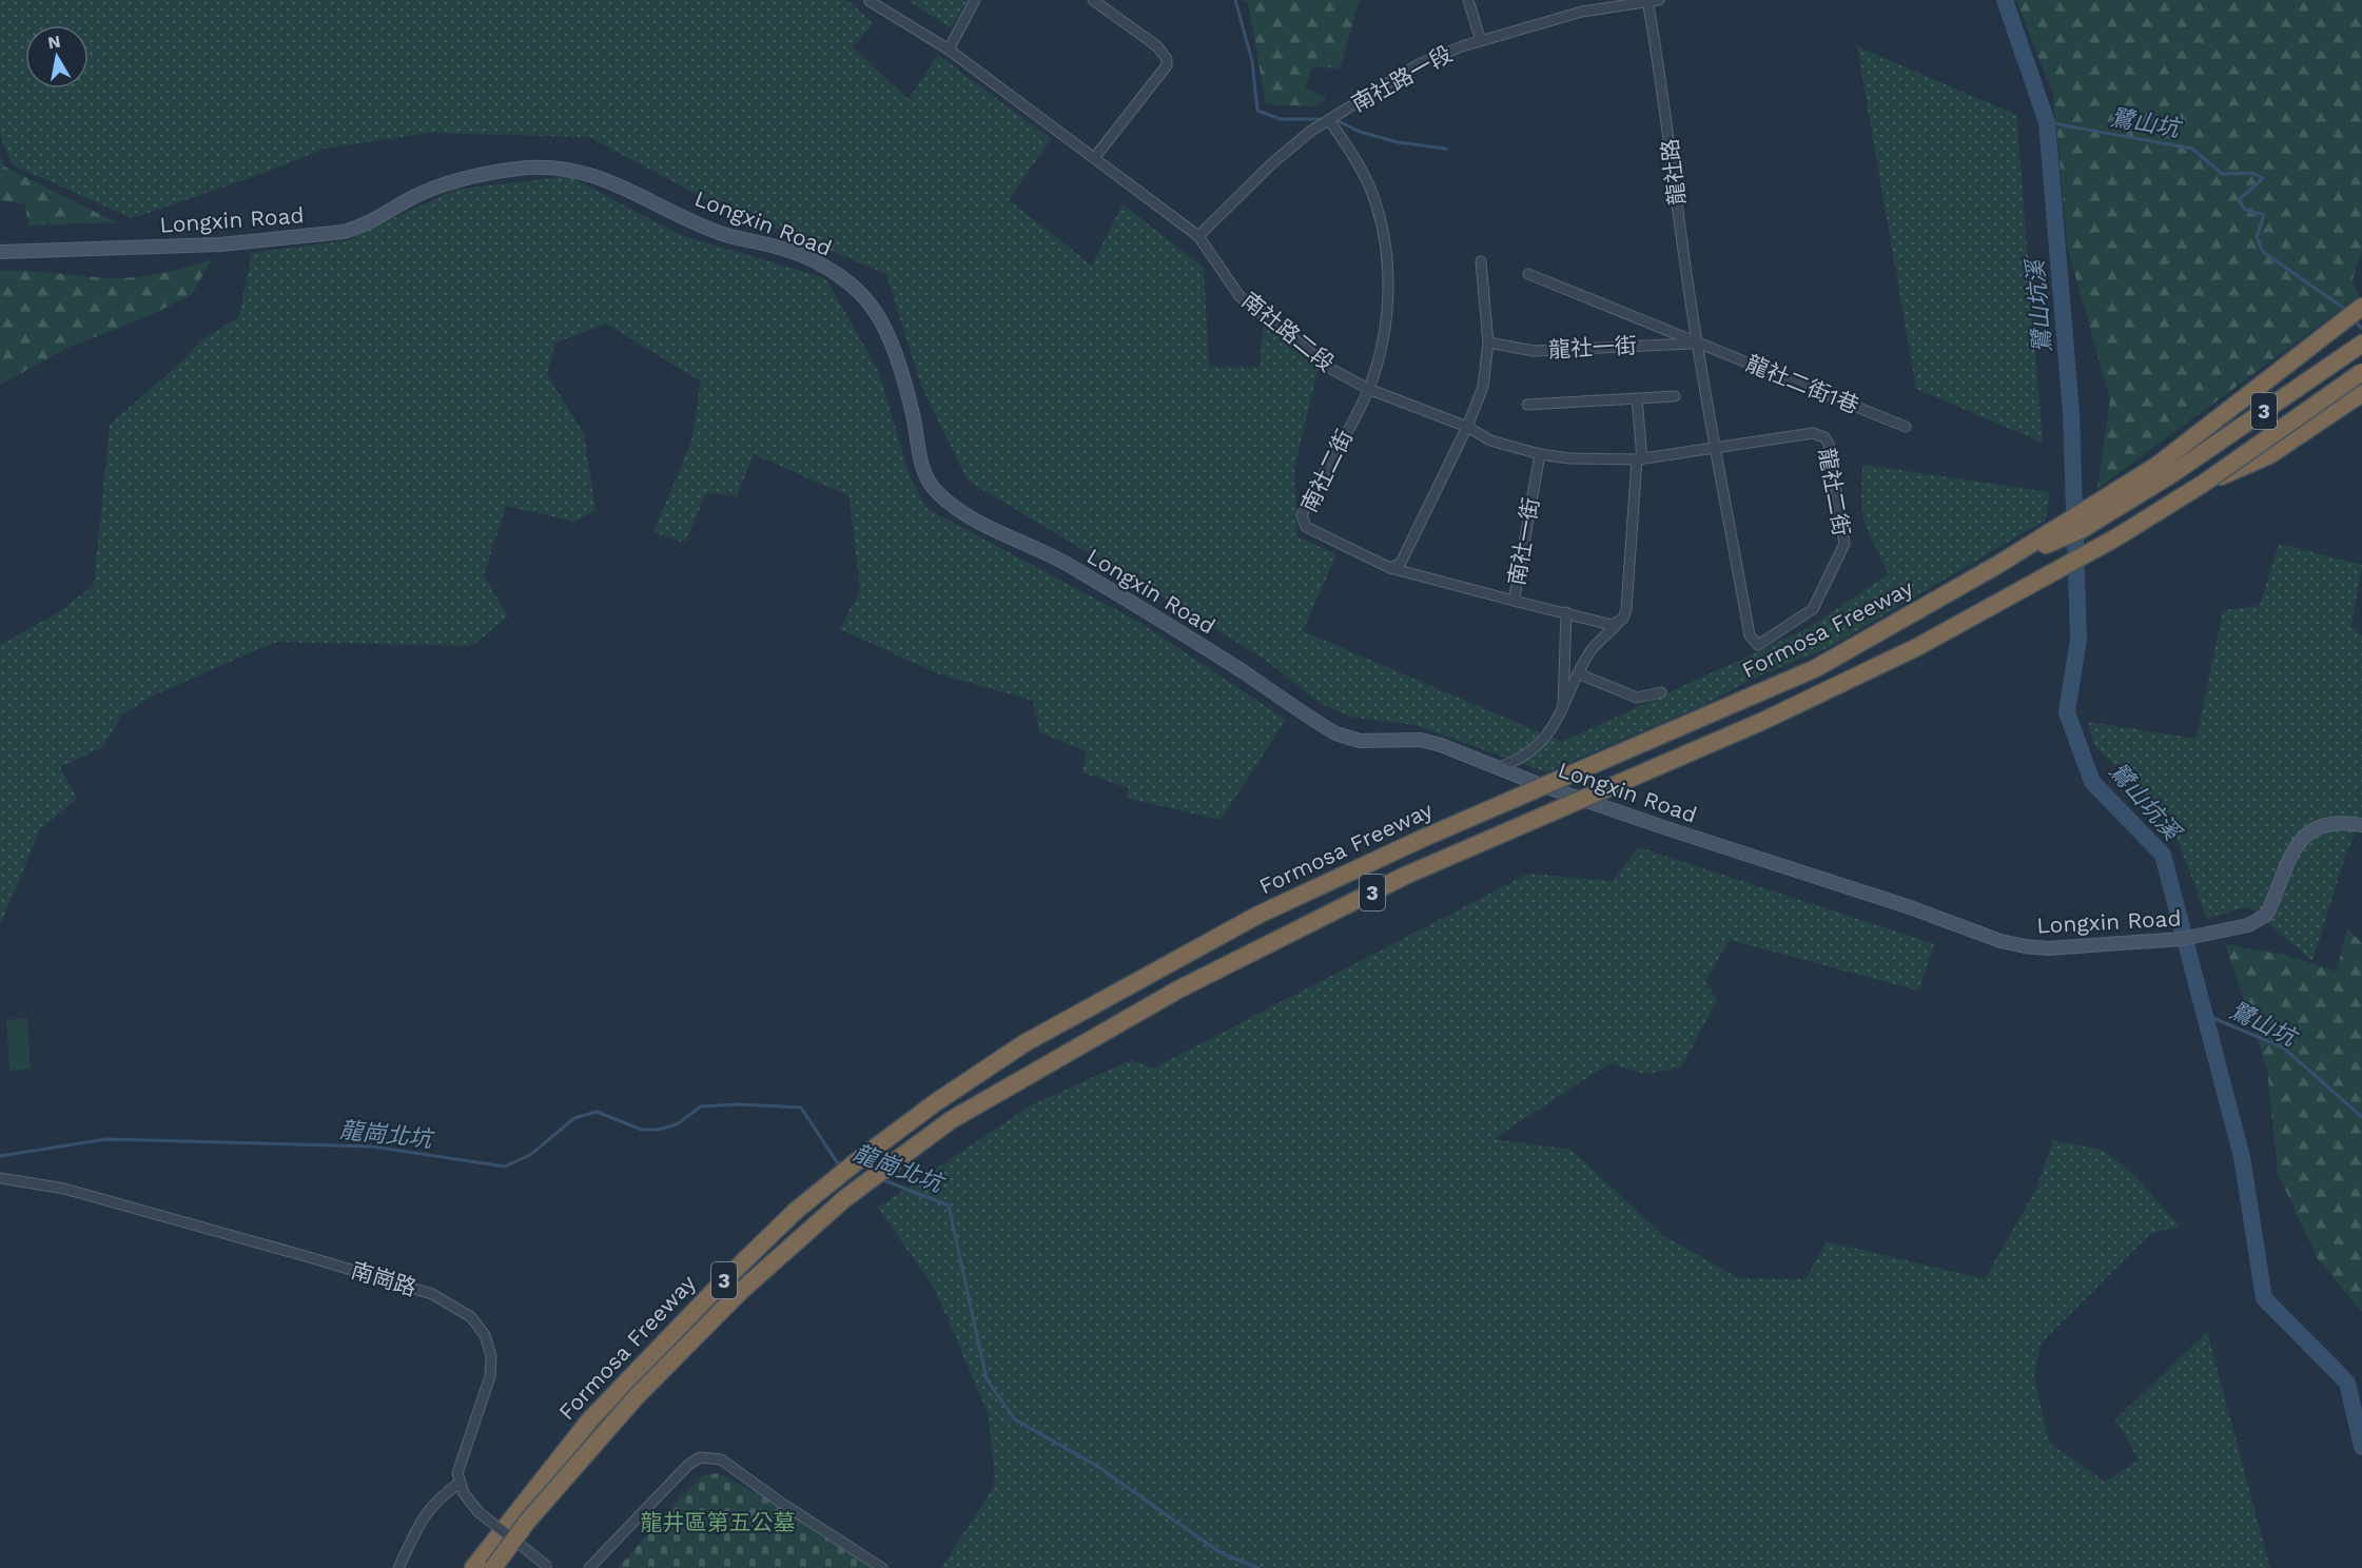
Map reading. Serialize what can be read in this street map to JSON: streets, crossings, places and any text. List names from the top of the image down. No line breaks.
{"streets":{"highway":["3","Formosa Freeway"],"street":["南社路一段","龍社路","Longxin Road","南社路二段","龍社一街","龍社二街1巷","南社二街","龍社二街","南社一街","南崗路"]},"crossings":[["南社路一段","龍社路"],["南社路一段","南社路二段"],["南社路一段","南社二街"],["龍社路","龍社一街"],["龍社路","龍社二街1巷"],["龍社路","龍社二街"],["南社路二段","南社二街"],["南社路二段","龍社二街"],["南社路二段","南社一街"],["龍社一街","龍社二街1巷"],["龍社一街","龍社二街"],["龍社二街1巷","龍社二街"],["南社二街","南社一街"]],"water":["鷺山坑","鷺山坑溪","龍崗北坑"],"parks":["龍井區第五公墓"],"north":"top"}
